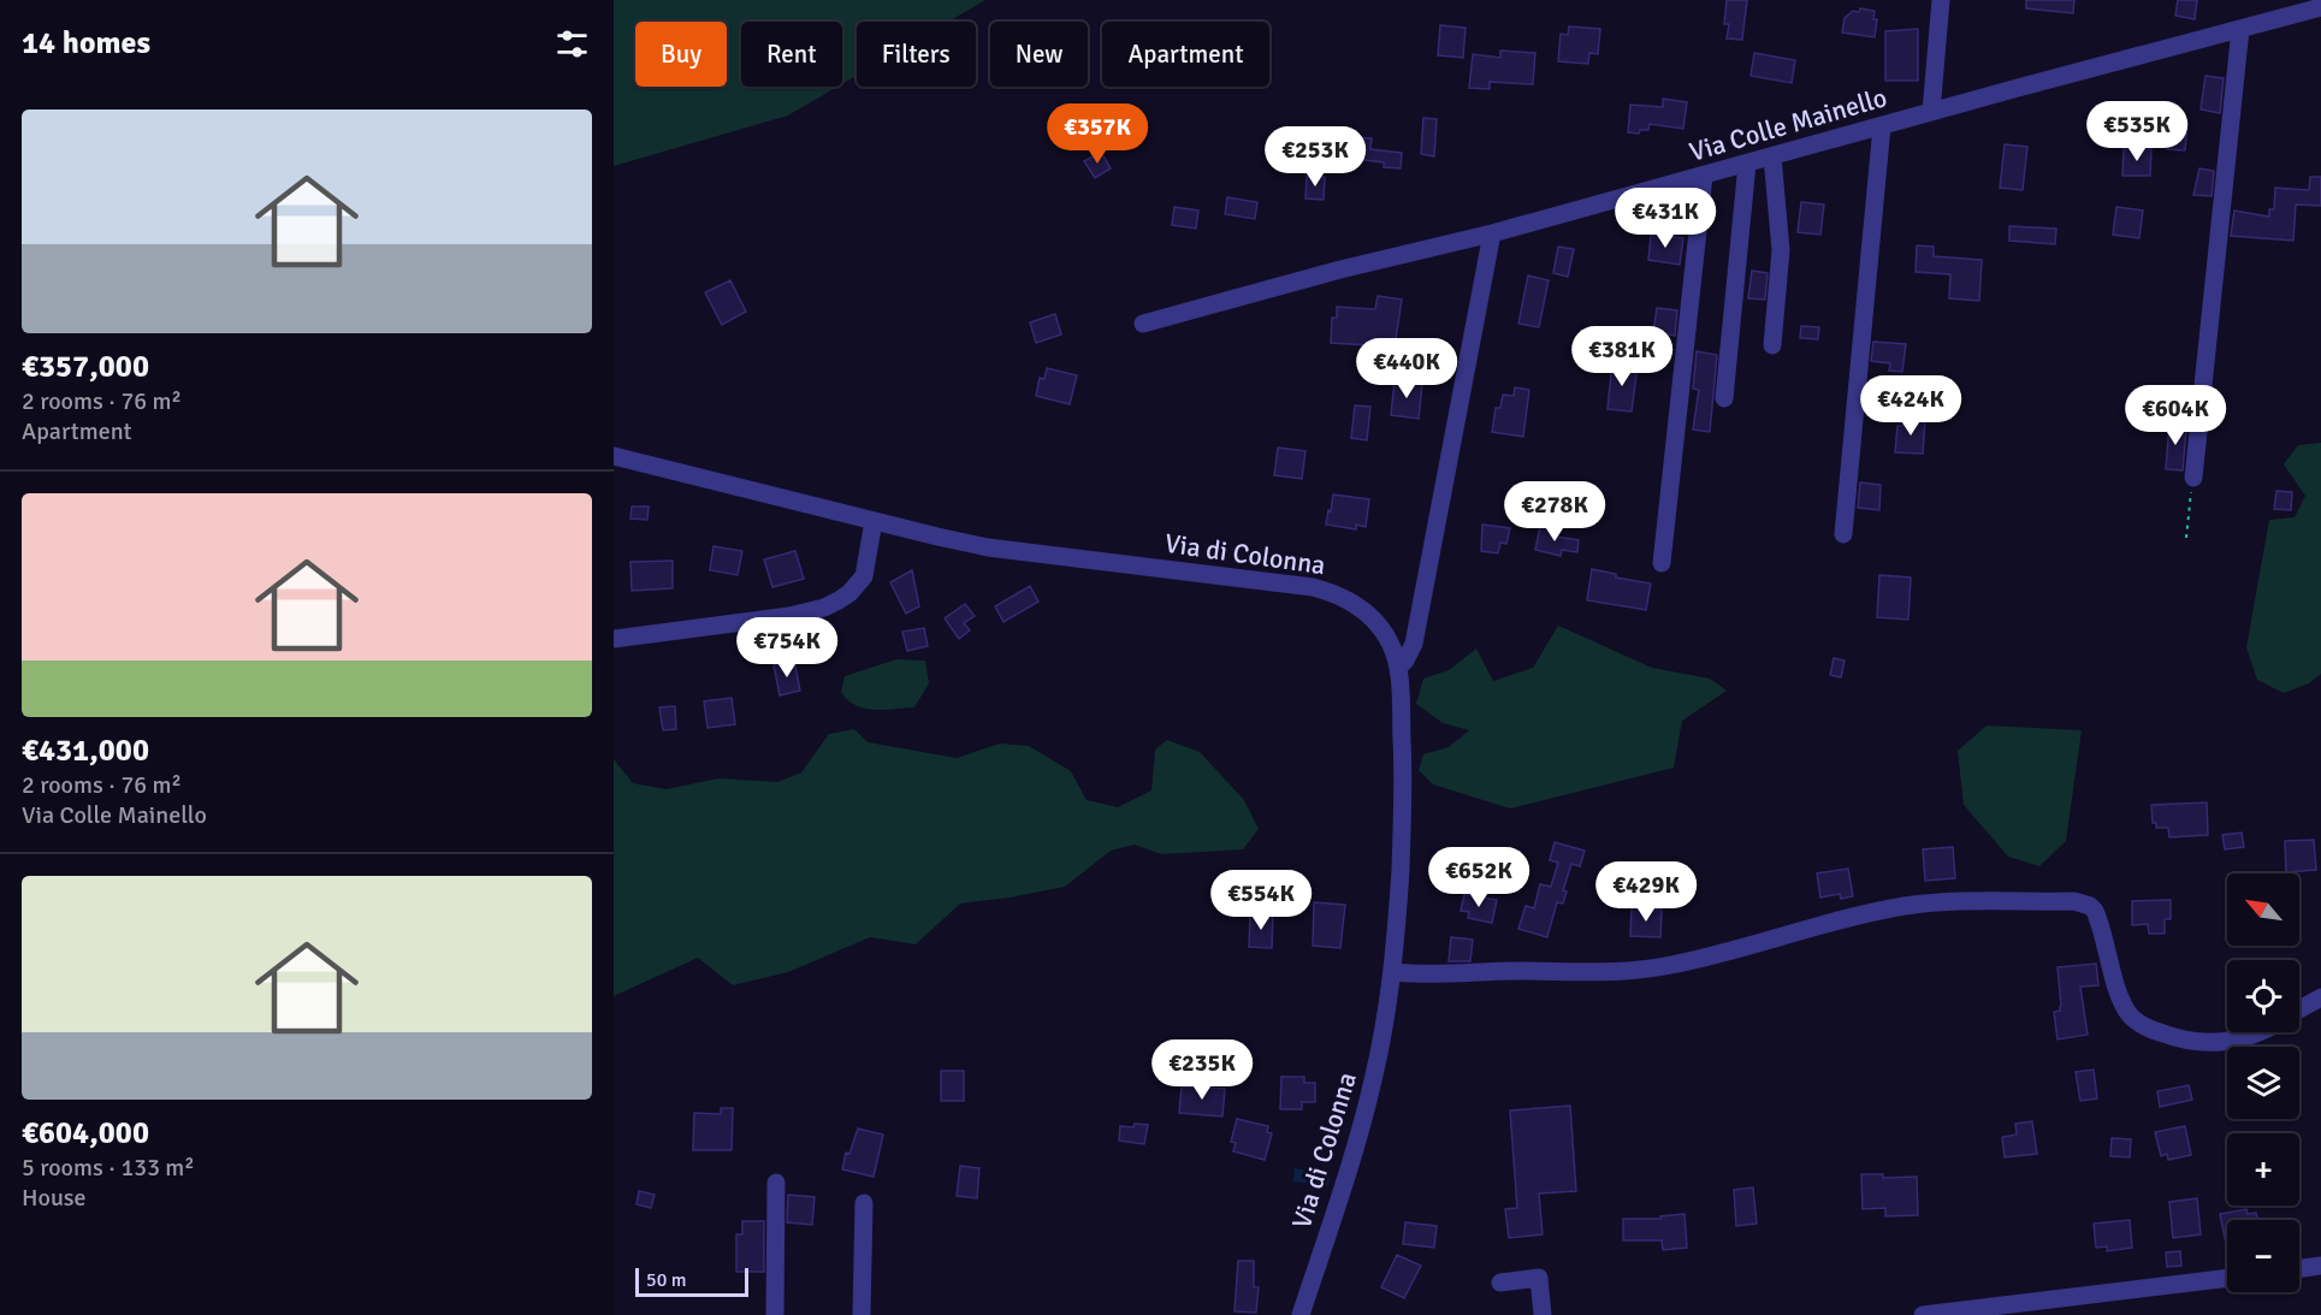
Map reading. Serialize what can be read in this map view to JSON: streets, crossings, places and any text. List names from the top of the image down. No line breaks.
{"streets":{"street":["Via Colle Mainello","Via di Colonna"]},"scale_bar":"50 m","north":"top left","page":{"heading":"14 homes","chip":["Buy","Rent","Filters","New","Apartment"],"list":[{"name":"€357,000","note":"2 rooms · 76 m² · Apartment"},{"name":"€431,000","note":"2 rooms · 76 m² · Via Colle Mainello"},{"name":"€604,000","note":"5 rooms · 133 m² · House"}],"price":["€535K","€357K","€253K","€431K","€381K","€440K","€424K","€604K","€278K","€754K","€652K","€429K","€554K","€235K"],"map_buttons":["+","−"],"scale":"50 m"}}
